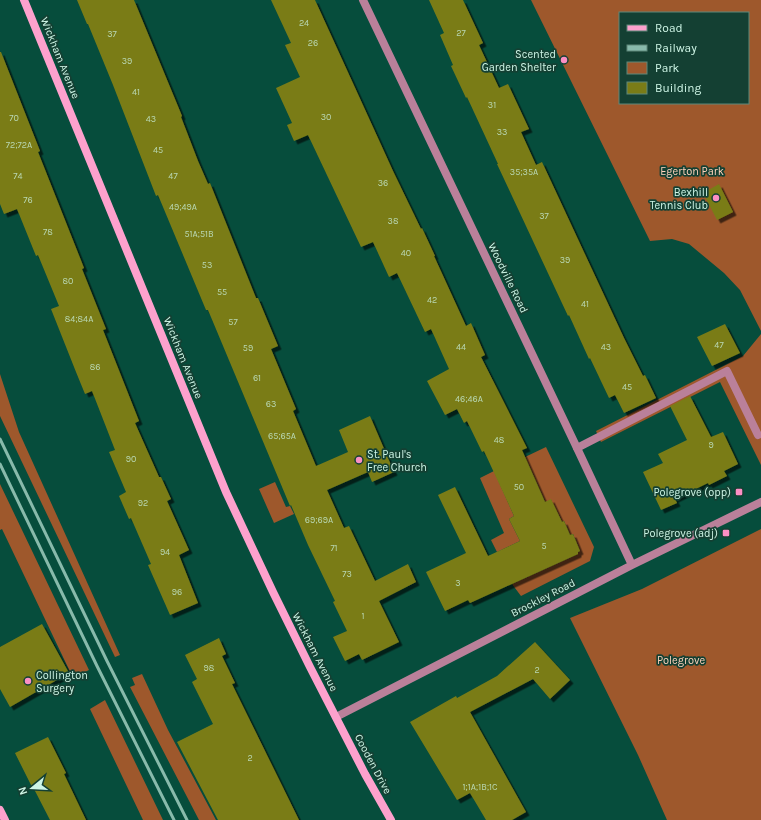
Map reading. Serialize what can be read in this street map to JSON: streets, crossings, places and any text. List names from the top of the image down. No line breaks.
{"streets":{"street":["Wickham Avenue","Woodville Road","Brockley Road","Cooden Drive"]},"crossings":[["Wickham Avenue","Brockley Road"],["Wickham Avenue","Cooden Drive"],["Woodville Road","Brockley Road"],["Brockley Road","Cooden Drive"]],"parks":["Egerton Park","Polegrove"],"places":{"other":["Scented Garden Shelter","Bexhill Tennis Club","St. Paul's Free Church","Collington Surgery"],"transit":["Polegrove (opp)","Polegrove (adj)"]},"house_numbers":["24","27","37","26","39","41","31","30","70","43","33","72;72A","45","35;35A","74","47","36","76","49;49A","37","38","78","51A;51B","40","39","53","80","55","42","41","84;84A","57","47","44","43","59","86","61","45","46;46A","63","65;65A","48","9","90","50","92","69;69A","5","71","94","73","3","96","1","98","2","2","1;1A;1B;1C"],"legend":["Road","Railway","Park","Building"],"north":"left"}
